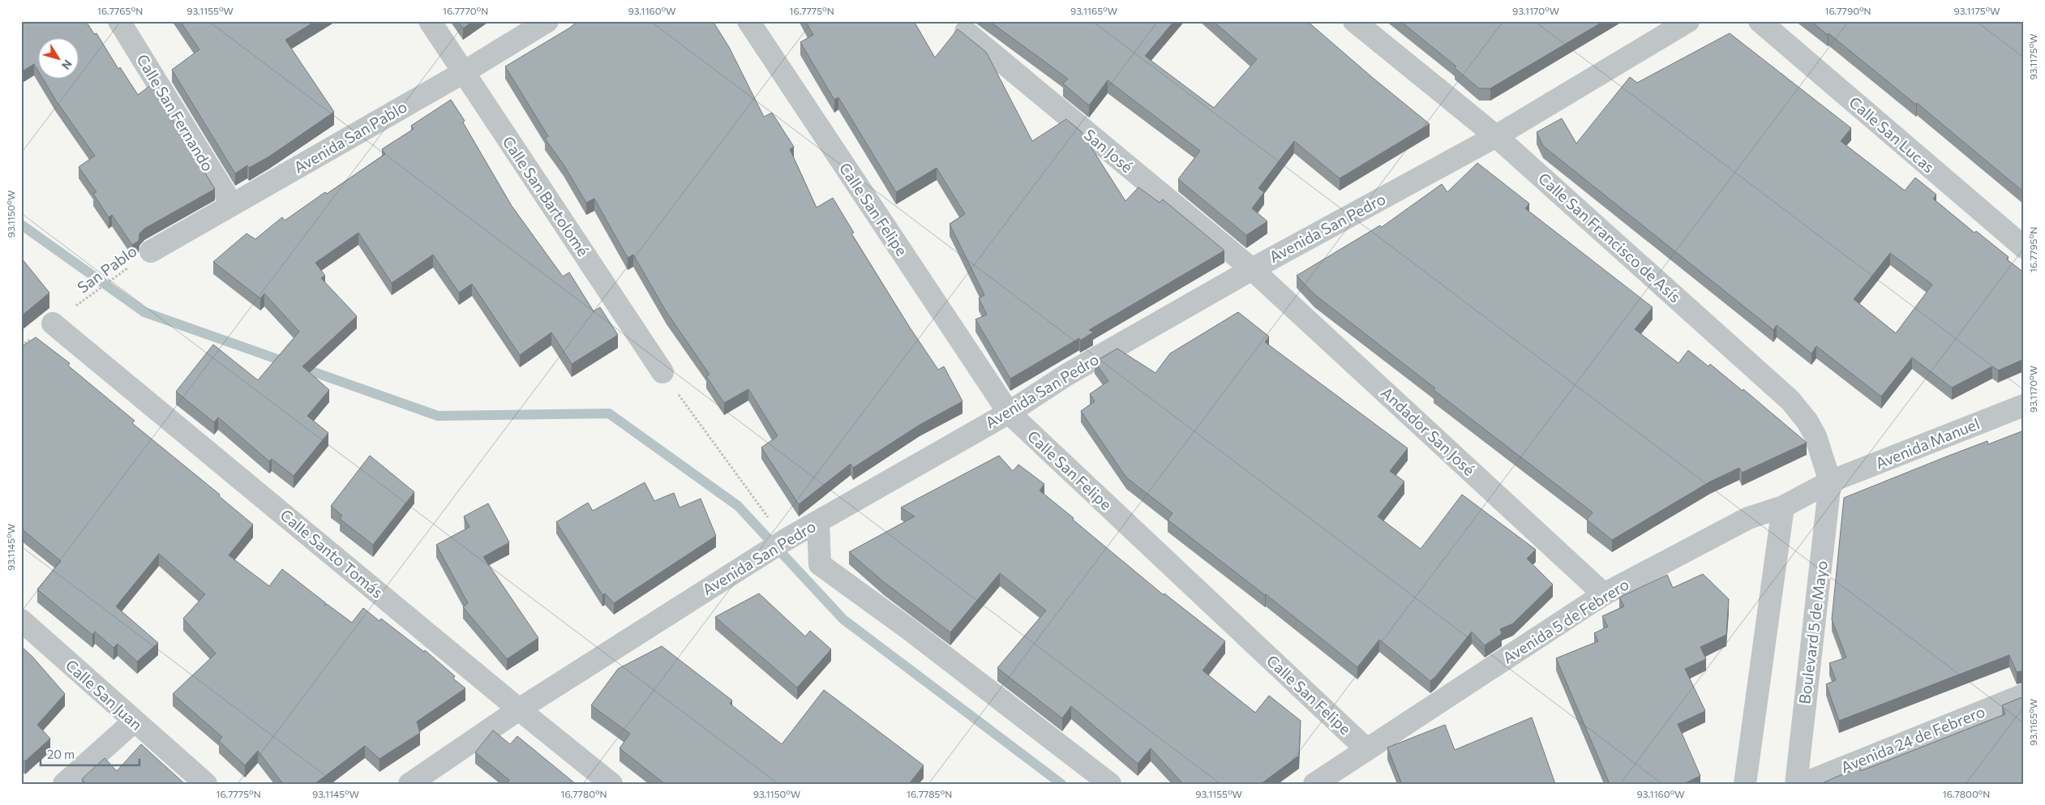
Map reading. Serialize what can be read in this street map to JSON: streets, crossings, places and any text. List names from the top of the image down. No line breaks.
{"streets":{"street":["Calle San Fernando","Calle San Lucas","Avenida San Pablo","San José","Calle San Bartolomé","Calle San Felipe","Avenida San Pedro","Calle San Francisco de Asís","Andador San José","Avenida Manuel","Calle Santo Tomás","Avenida 5 de Febrero","Boulevard 5 de Mayo","Calle San Juan","Avenida 24 de Febrero"],"path":["San Pablo"]},"crossings":[["Calle San Fernando","Avenida San Pablo"],["Avenida San Pablo","Calle San Bartolomé"],["Avenida San Pablo","San Pablo"],["San José","Avenida San Pedro"],["San José","Andador San José"],["Calle San Felipe","Avenida San Pedro"],["Calle San Felipe","Avenida 5 de Febrero"],["Avenida San Pedro","Calle San Francisco de Asís"],["Avenida San Pedro","Andador San José"],["Avenida San Pedro","Calle Santo Tomás"],["Calle San Francisco de Asís","Avenida Manuel"],["Calle San Francisco de Asís","Avenida 5 de Febrero"],["Calle San Francisco de Asís","Boulevard 5 de Mayo"],["Andador San José","Avenida 5 de Febrero"],["Avenida Manuel","Avenida 5 de Febrero"],["Avenida Manuel","Boulevard 5 de Mayo"],["Avenida 5 de Febrero","Boulevard 5 de Mayo"]],"scale_bar":"20 m","north":"bottom right","coordinates":["16.7765°N","93.1155°W","16.7770°N","93.1160°W","16.7775°N","93.1165°W","93.1170°W","16.7790°N","93.1175°W","93.1150°W","16.7795°N","93.1145°W","16.7780°N","16.7785°N","16.7800°N"]}
